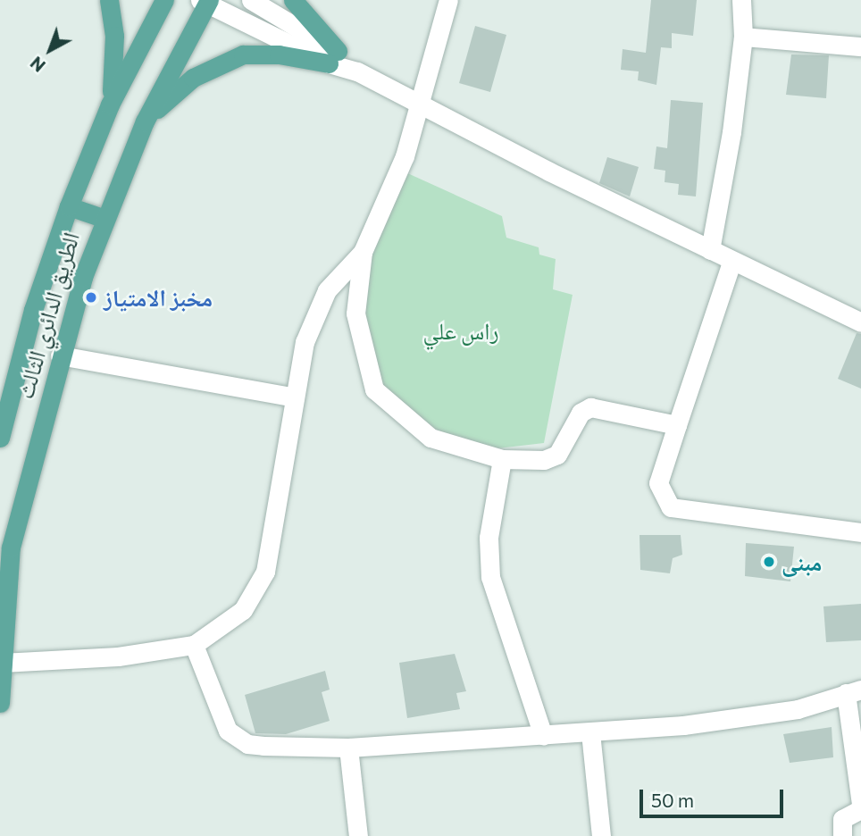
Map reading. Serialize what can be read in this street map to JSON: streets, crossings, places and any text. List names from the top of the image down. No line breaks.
{"streets":{"main road":["الطريق الدائري الثالث"]},"parks":["راس علي"],"places":["مخبز اﻻمتياز","مبنى"],"scale_bar":"50 m","north":"bottom left"}
